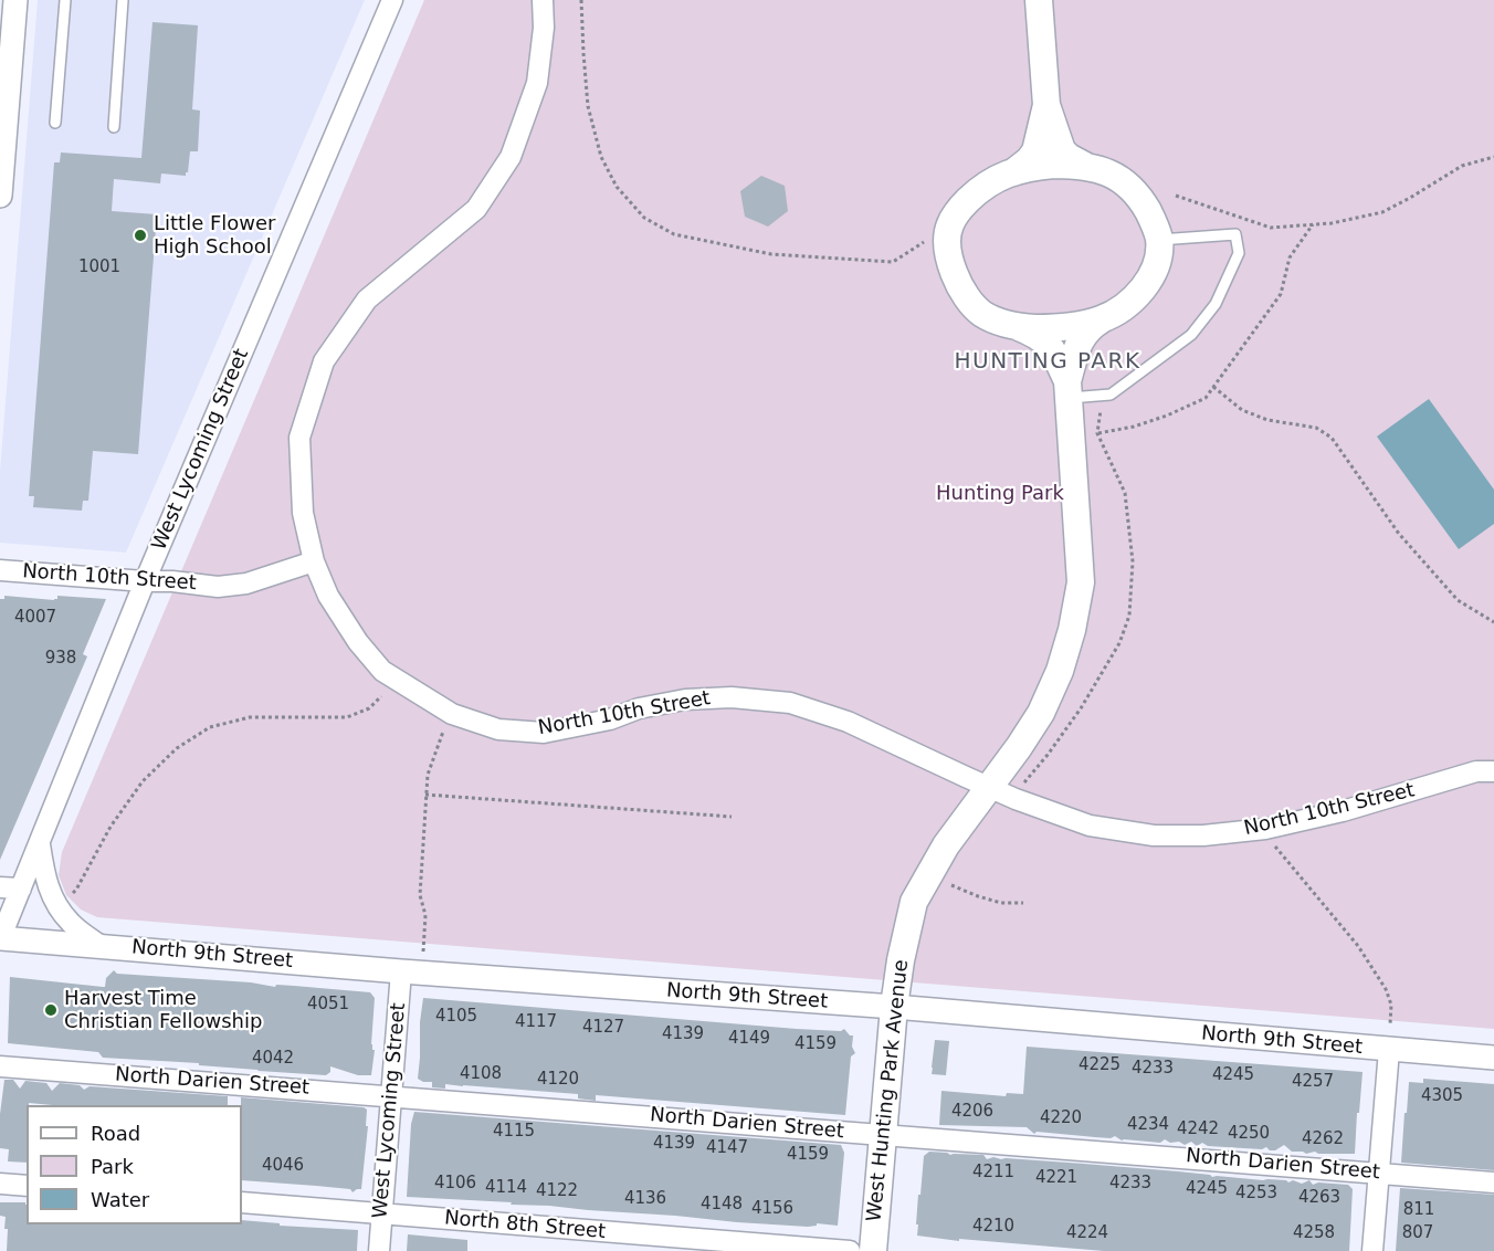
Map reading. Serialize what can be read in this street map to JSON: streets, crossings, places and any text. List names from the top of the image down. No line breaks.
{"streets":{"main road":["West Hunting Park Avenue"],"street":["West Lycoming Street","North 10th Street","North 9th Street","North Darien Street","North 8th Street"]},"crossings":[["West Lycoming Street","North 10th Street"],["West Lycoming Street","North 9th Street"],["West Lycoming Street","North Darien Street"],["West Lycoming Street","North 8th Street"],["North 10th Street","West Hunting Park Avenue"],["North 9th Street","West Hunting Park Avenue"],["North Darien Street","West Hunting Park Avenue"]],"districts":["HUNTING PARK"],"parks":["Hunting Park"],"places":["Little Flower High School","Harvest Time Christian Fellowship"],"house_numbers":["1001","4007","938","4051","4105","4117","4127","4139","4149","4159","4042","4225","4233","4108","4245","4120","4257","4305","4206","4220","4234","4242","4115","4250","4262","4139","4147","4159","4046","4211","4221","4106","4233","4114","4245","4122","4253","4263","4136","4148","4156","811","4210","4224","4258","807"],"legend":["Road","Park","Water"]}
